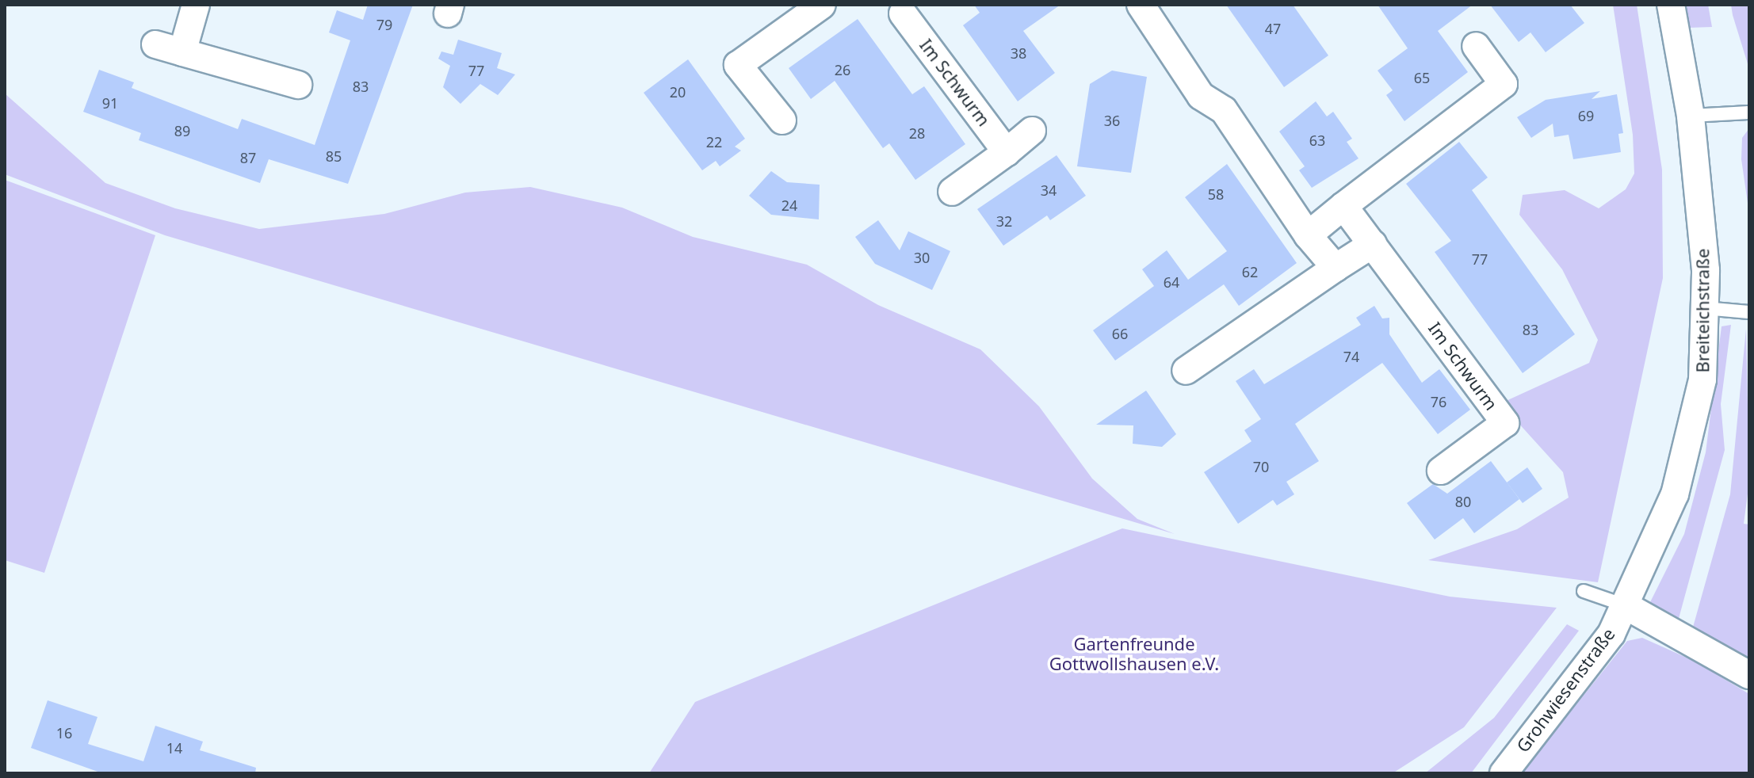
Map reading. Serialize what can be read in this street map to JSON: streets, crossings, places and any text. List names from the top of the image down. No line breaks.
{"streets":{"street":["Im Schwurm","Breiteichstraße","Grohwiesenstraße"]},"crossings":[["Breiteichstraße","Grohwiesenstraße"]],"parks":["Gartenfreunde Gottwollshausen e.V."],"house_numbers":["79","47","38","26","77","65","83","20","91","69","36","89","28","63","22","85","87","34","58","24","32","30","77","62","64","83","66","74","76","70","80","16","14"]}
